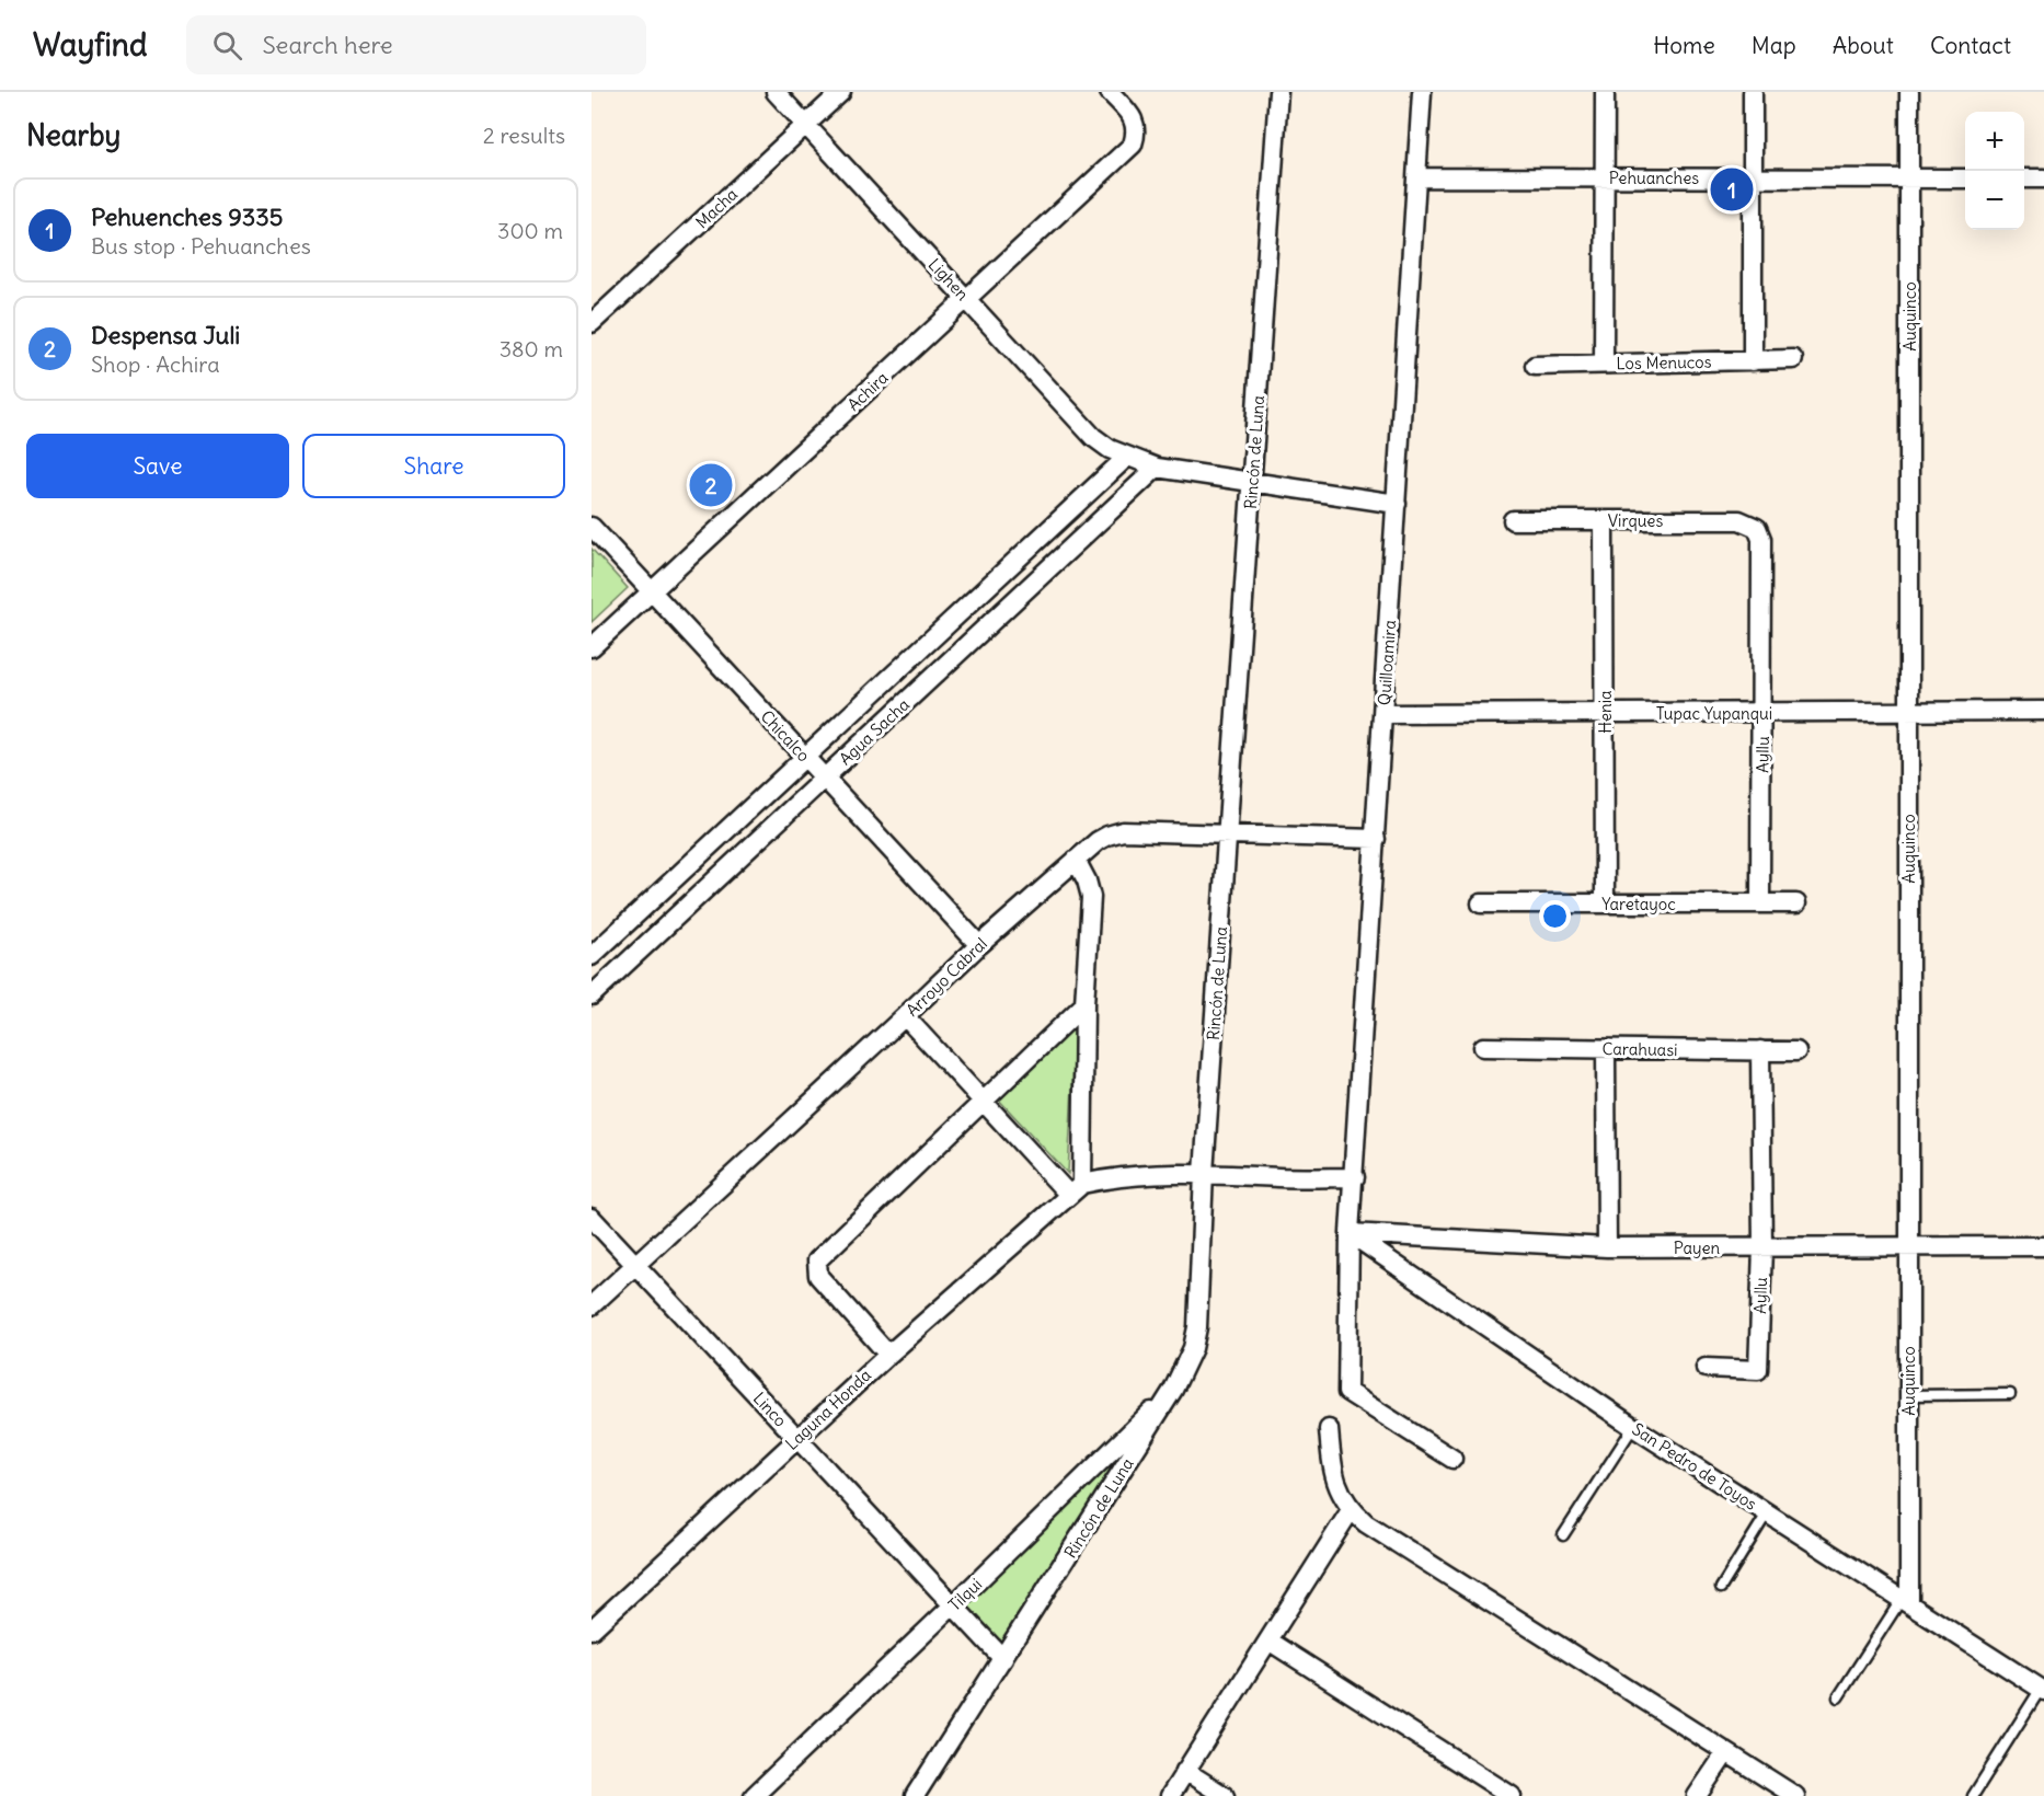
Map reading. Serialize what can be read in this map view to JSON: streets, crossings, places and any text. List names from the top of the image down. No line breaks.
{"streets":{"street":["Pehuanches","Macha","Lighen","Auquinco","Los Menucos","Achira","Rincón de Luna","Virques","Quilloamira","Henia","Tupac Yupanqui","Agua Sacha","Chicalco","Ayllu","Yaretayoc","Arroyo Cabral","Carahuasi","Payen","Linco","Laguna Honda","San Pedro de Toyos","Tilqui"]},"crossings":[["Pehuanches","Auquinco"],["Pehuanches","Quilloamira"],["Macha","Lighen"],["Lighen","Achira"],["Lighen","Agua Sacha"],["Auquinco","Tupac Yupanqui"],["Auquinco","Payen"],["Auquinco","San Pedro de Toyos"],["Achira","Chicalco"],["Rincón de Luna","Arroyo Cabral"],["Rincón de Luna","Linco"],["Rincón de Luna","Laguna Honda"],["Rincón de Luna","Tilqui"],["Virques","Henia"],["Virques","Ayllu"],["Quilloamira","Tupac Yupanqui"],["Quilloamira","Arroyo Cabral"],["Quilloamira","Payen"],["Quilloamira","Laguna Honda"],["Quilloamira","San Pedro de Toyos"],["Henia","Tupac Yupanqui"],["Henia","Yaretayoc"],["Tupac Yupanqui","Ayllu"],["Agua Sacha","Chicalco"],["Chicalco","Arroyo Cabral"],["Ayllu","Yaretayoc"],["Ayllu","Carahuasi"],["Ayllu","Payen"],["Arroyo Cabral","Linco"],["Payen","San Pedro de Toyos"],["Linco","Laguna Honda"],["Linco","Tilqui"]],"page":{"header":"Wayfind","search":"Search here","nav":["Home","Map","About","Contact"],"heading":["Nearby","2 results"],"map_buttons":["+","−"],"pins":["1","2"],"list":[{"mark":"1","name":"Pehuenches 9335","note":"Bus stop · Pehuanches","value":"300 m"},{"mark":"2","name":"Despensa Juli","note":"Shop · Achira","value":"380 m"}],"buttons":["Save","Share"]}}
